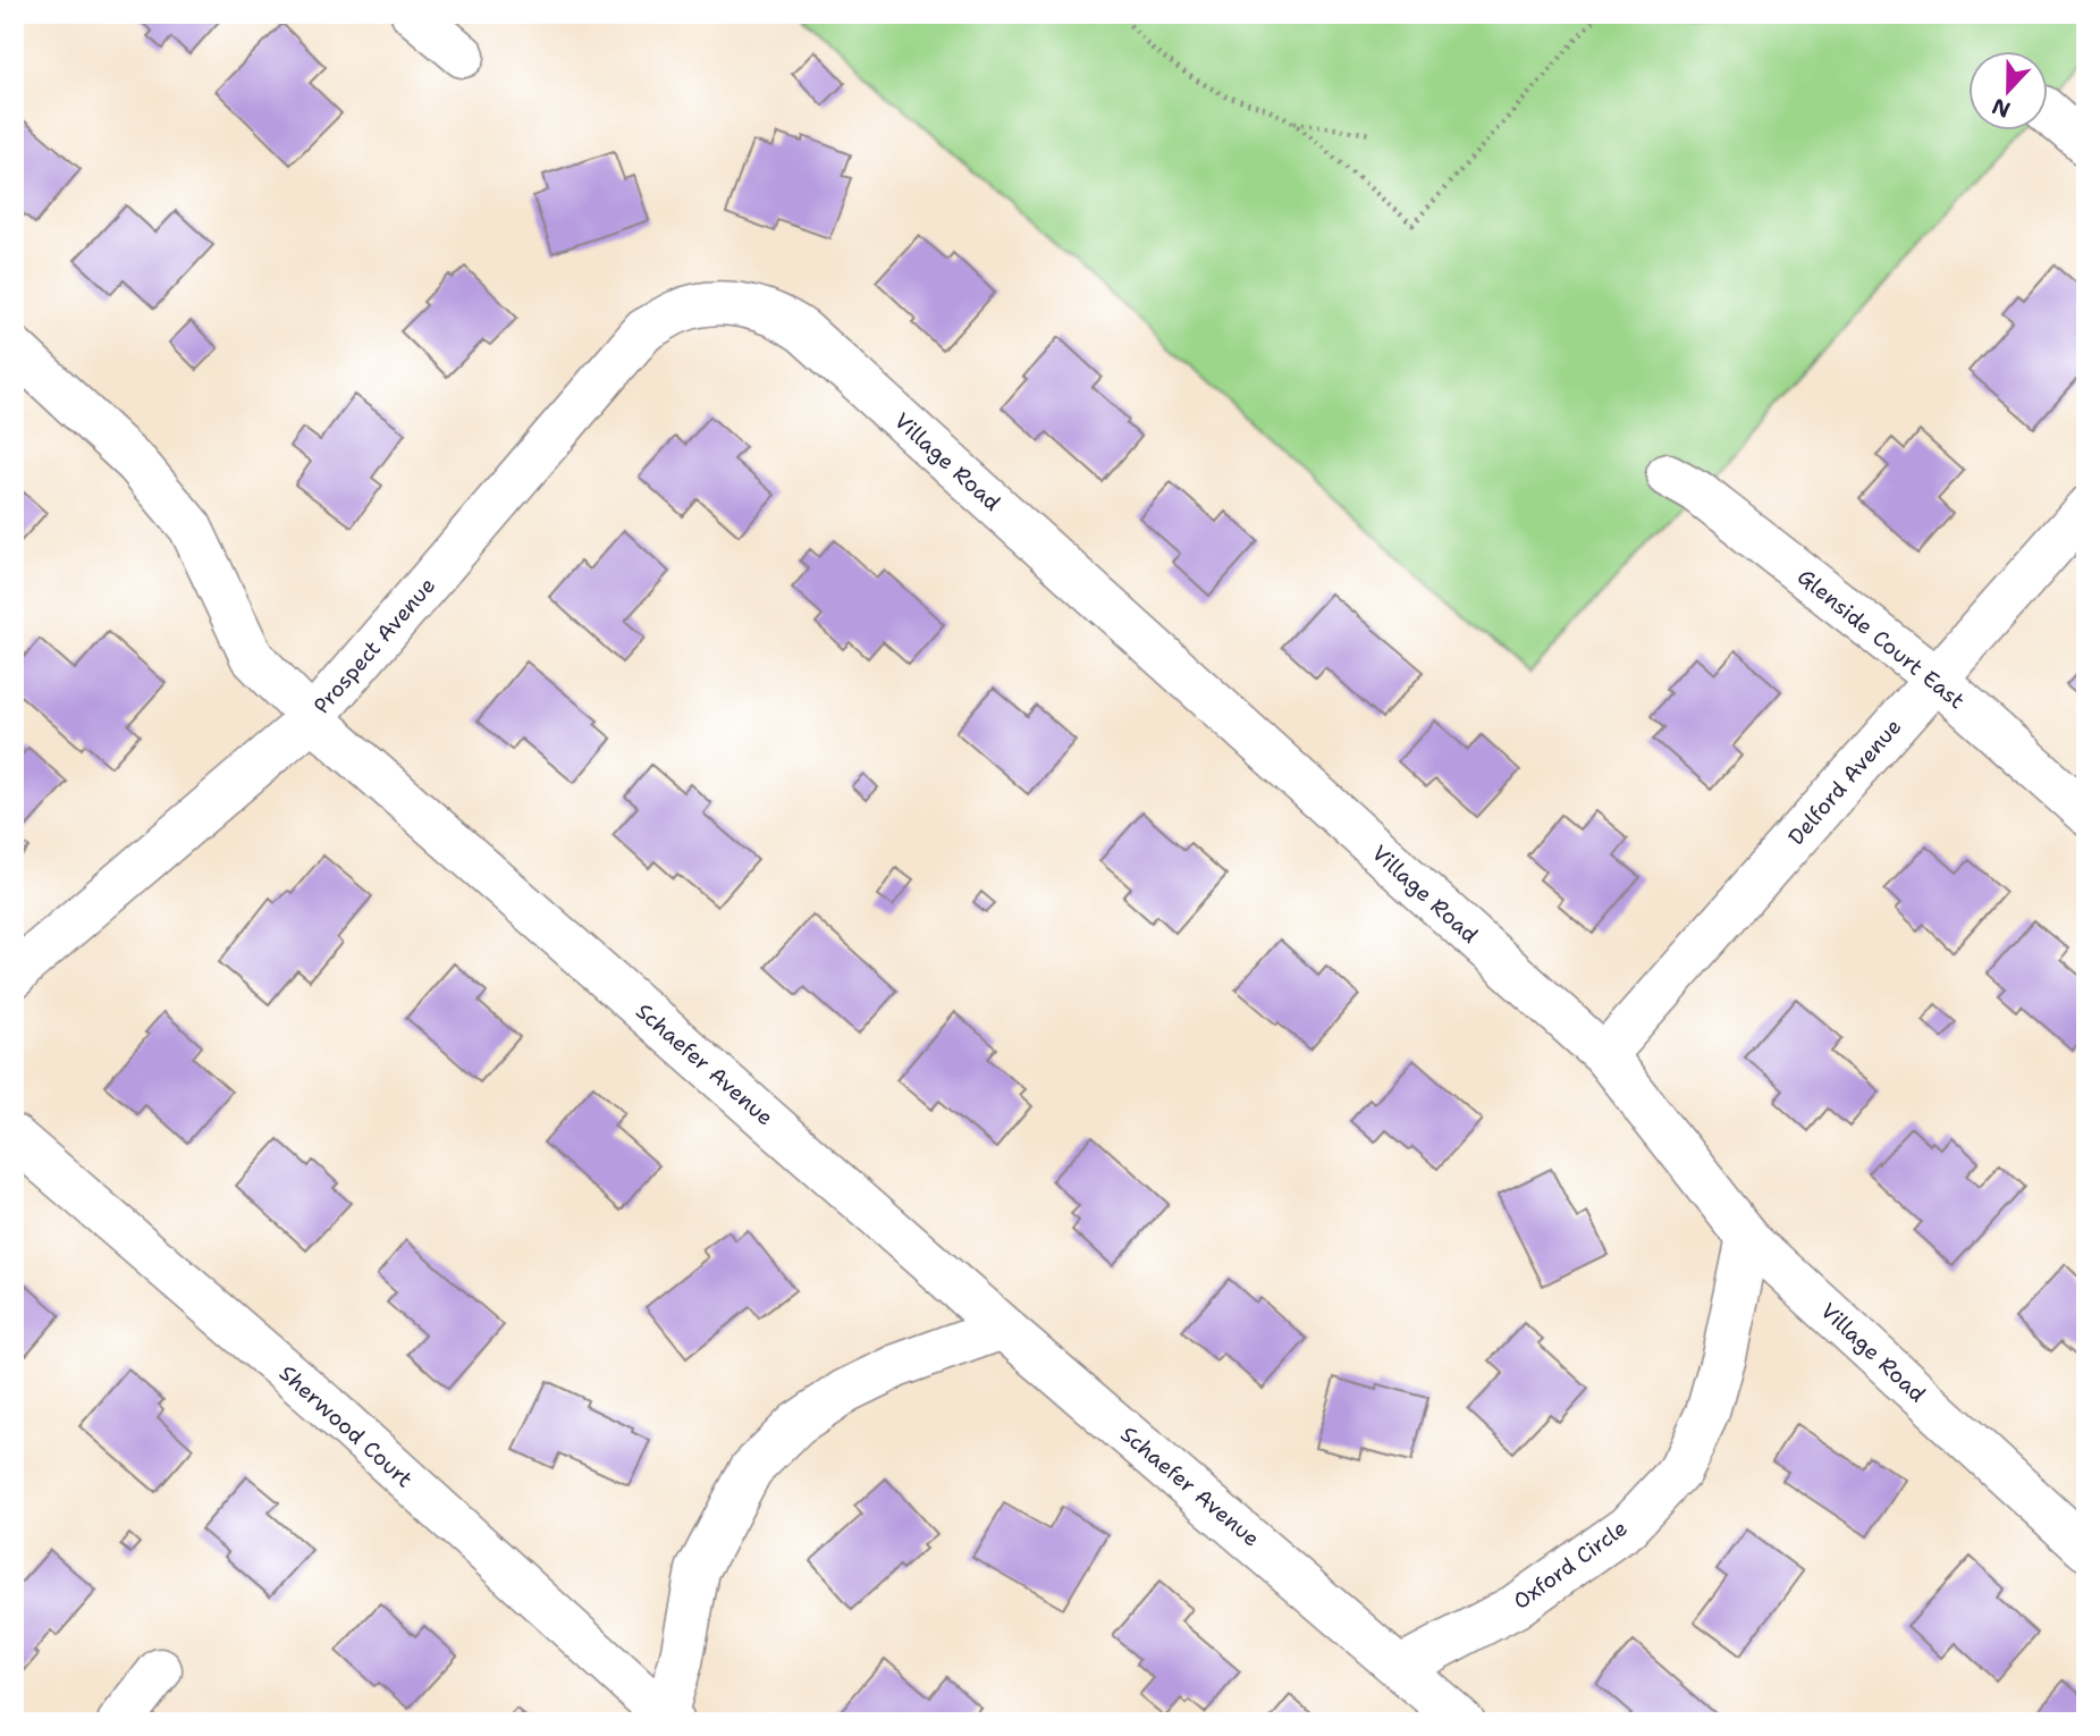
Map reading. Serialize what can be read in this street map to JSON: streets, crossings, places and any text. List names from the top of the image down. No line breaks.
{"streets":{"street":["Village Road","Glenside Court East","Prospect Avenue","Delford Avenue","Schaefer Avenue","Sherwood Court","Oxford Circle"]},"crossings":[["Village Road","Prospect Avenue"],["Village Road","Delford Avenue"],["Village Road","Oxford Circle"],["Glenside Court East","Delford Avenue"],["Prospect Avenue","Schaefer Avenue"],["Schaefer Avenue","Oxford Circle"]],"north":"bottom"}
